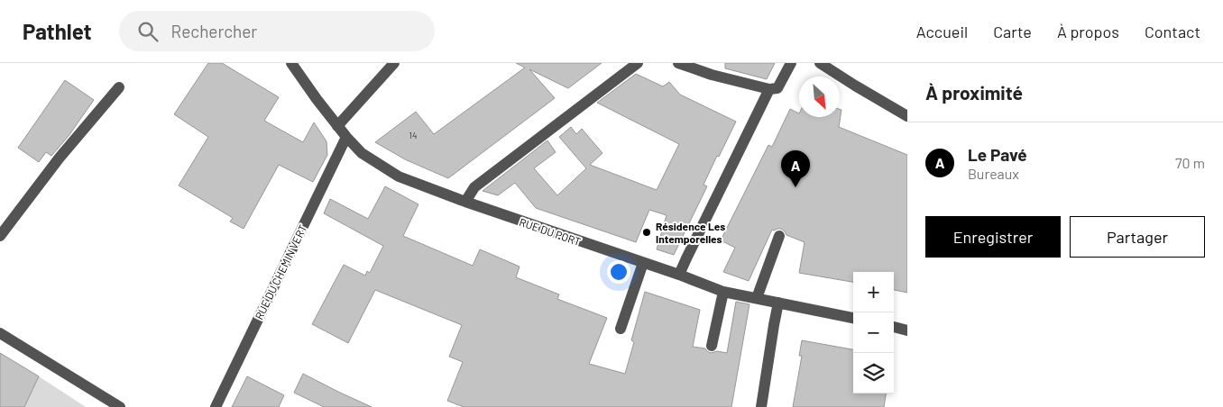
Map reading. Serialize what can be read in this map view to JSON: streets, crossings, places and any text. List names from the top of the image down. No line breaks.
{"streets":{"street":["RUE DU PORT","RUE DU CHEMIN VERT"]},"crossings":[["RUE DU PORT","RUE DU CHEMIN VERT"]],"places":["Résidence Les Intemporelles"],"house_numbers":["14"],"north":"bottom right","page":{"header":"Pathlet","search":"Rechercher","nav":["Accueil","Carte","À propos","Contact"],"heading":"À proximité","list":[{"mark":"A","name":"Le Pavé","note":"Bureaux","value":"70 m"}],"pins":"A","buttons":["Enregistrer","Partager"],"map_buttons":["+","−"]}}
